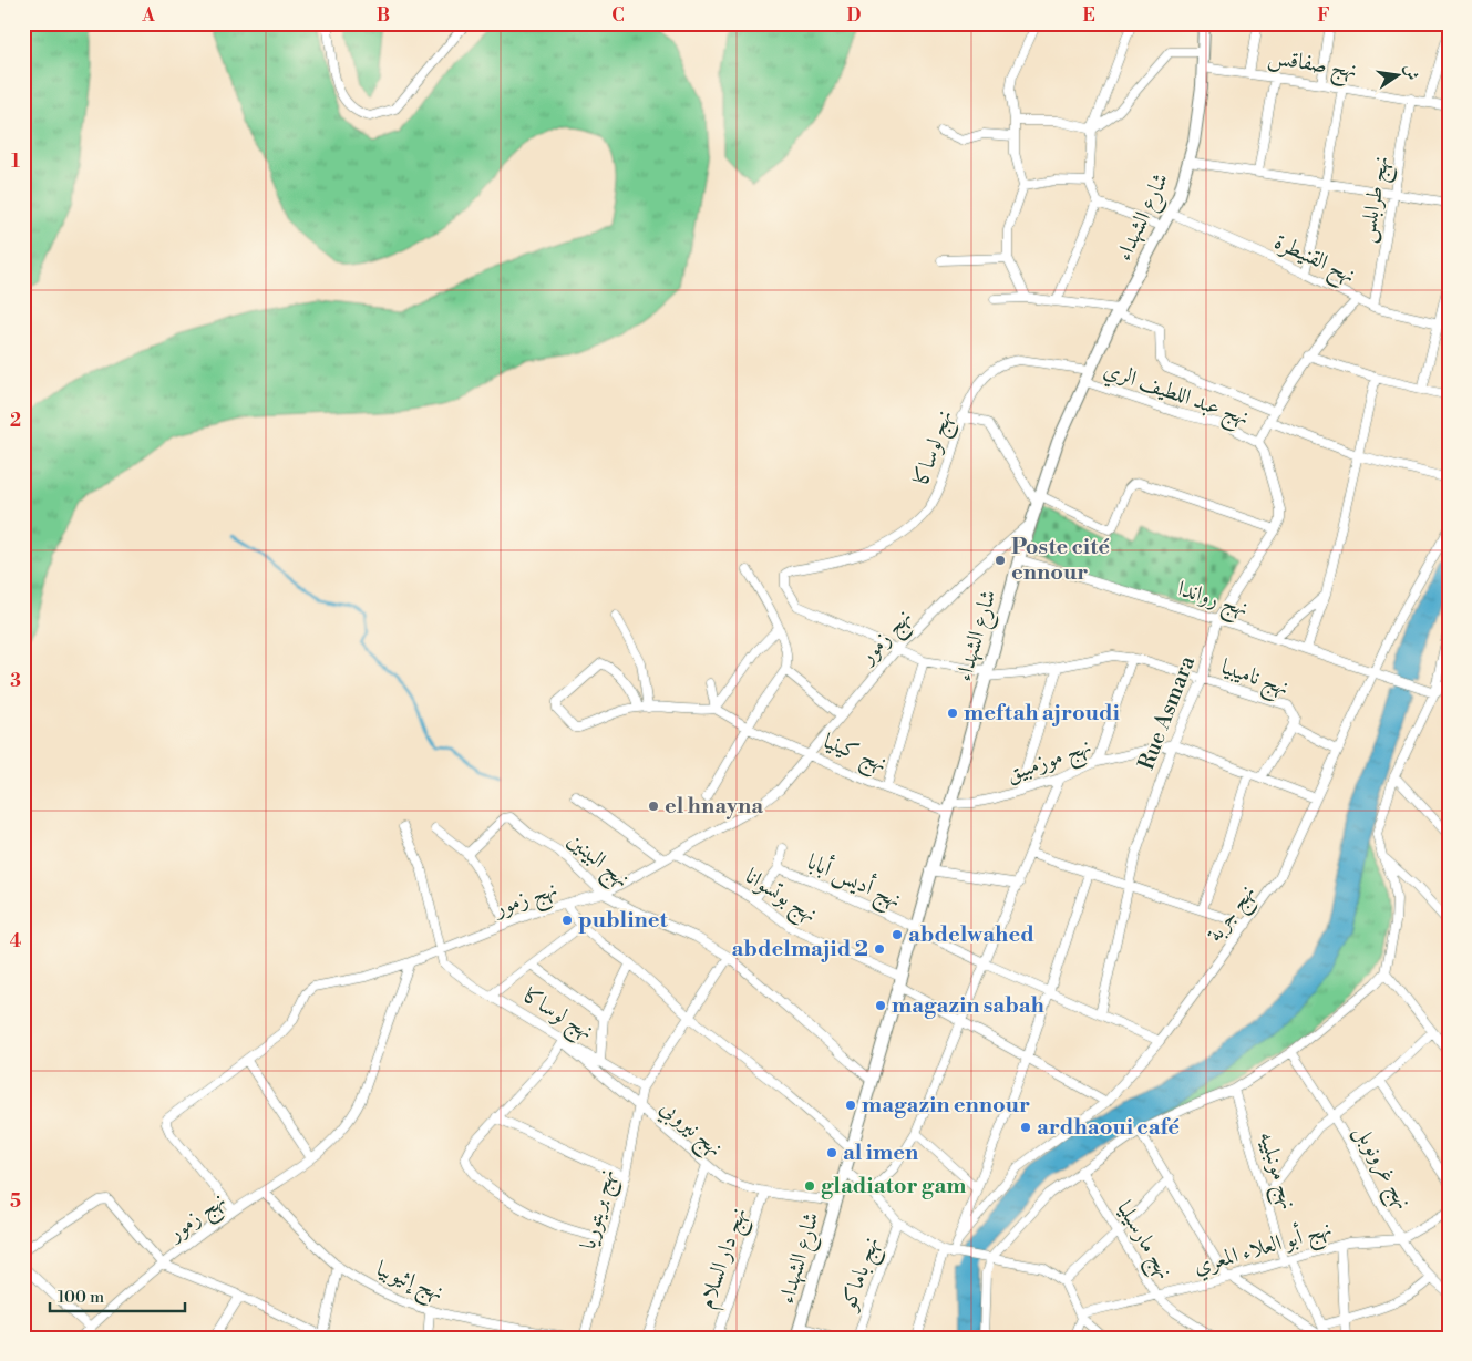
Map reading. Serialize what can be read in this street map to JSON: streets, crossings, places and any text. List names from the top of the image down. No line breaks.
{"streets":{"main road":["شارع الشهداء"],"street":["نهج صفاقس","نهج طرابلس","نهح القنيطرة","نهج عبد اللطيف الري","نهج لوساكا","نهج رواندا","نهج زمور","نهج ناميبيا","Rue Asmara","نهج كينيا","نهج موزمبيق","نهج البينين","نهج أديس أبابا","نهج بوتسوانا","نهج جربة","نهج نيروبي","نهج غرونوبل","نهج مونبلييه","نهج بريتوريا","نهج مارسيليا","نهج أبو العلاء المعري","نهج دار السلام","نهج باماكو","نهج إثيوبيا"]},"crossings":[["نهج صفاقس","نهج طرابلس"],["نهج صفاقس","شارع الشهداء"],["نهج طرابلس","نهح القنيطرة"],["شارع الشهداء","نهح القنيطرة"],["شارع الشهداء","نهج عبد اللطيف الري"],["شارع الشهداء","نهج لوساكا"],["شارع الشهداء","نهج رواندا"],["شارع الشهداء","نهج زمور"],["شارع الشهداء","نهج ناميبيا"],["شارع الشهداء","نهج موزمبيق"],["شارع الشهداء","نهج البينين"],["شارع الشهداء","نهج أديس أبابا"],["شارع الشهداء","نهج بوتسوانا"],["شارع الشهداء","نهج نيروبي"],["نهج عبد اللطيف الري","Rue Asmara"],["نهج لوساكا","نهج زمور"],["نهج لوساكا","نهج ناميبيا"],["نهج لوساكا","نهج كينيا"],["نهج لوساكا","نهج نيروبي"],["نهج لوساكا","نهج بريتوريا"],["نهج رواندا","Rue Asmara"],["نهج رواندا","نهج جربة"],["نهج زمور","نهج كينيا"],["نهج زمور","نهج البينين"],["نهج زمور","نهج بوتسوانا"],["نهج زمور","نهج إثيوبيا"],["نهج ناميبيا","Rue Asmara"],["Rue Asmara","نهج موزمبيق"],["Rue Asmara","نهج أديس أبابا"],["نهج أديس أبابا","نهج جربة"],["نهج بوتسوانا","نهج جربة"],["نهج نيروبي","نهج بريتوريا"],["نهج نيروبي","نهج دار السلام"],["نهج غرونوبل","نهج أبو العلاء المعري"],["نهج مونبلييه","نهج أبو العلاء المعري"],["نهج مارسيليا","نهج أبو العلاء المعري"]],"places":["Poste cité ennour","meftah ajroudi","el hnayna","publinet","abdelwahed","abdelmajid 2","magazin sabah","magazin ennour","ardhaoui café","al imen","gladiator gam"],"scale_bar":"100 m","north":"right","grid":{"columns":["A","B","C","D","E","F"],"rows":["1","2","3","4","5"]}}
